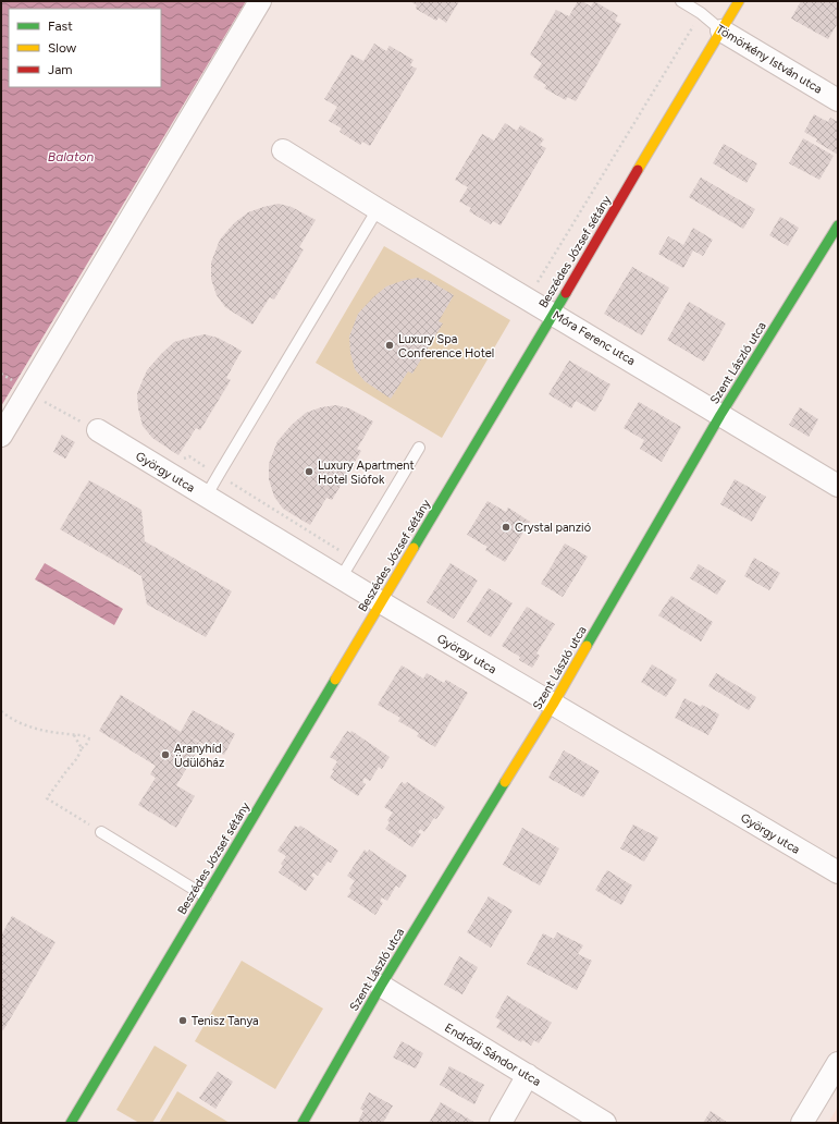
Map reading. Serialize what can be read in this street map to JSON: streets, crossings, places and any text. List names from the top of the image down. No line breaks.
{"streets":{"street":["Tömörkény István utca","Beszédes József sétány","Móra Ferenc utca","Szent László utca","György utca","Endrődi Sándor utca"]},"crossings":[["Tömörkény István utca","Beszédes József sétány"],["Beszédes József sétány","Móra Ferenc utca"],["Beszédes József sétány","György utca"],["Móra Ferenc utca","Szent László utca"],["Szent László utca","György utca"],["Szent László utca","Endrődi Sándor utca"]],"water":["Balaton"],"places":["Luxury Spa Conference Hotel","Luxury Apartment Hotel Siófok","Crystal panzió","Aranyhíd Üdülőház","Tenisz Tanya"],"legend":["Fast","Slow","Jam"]}
